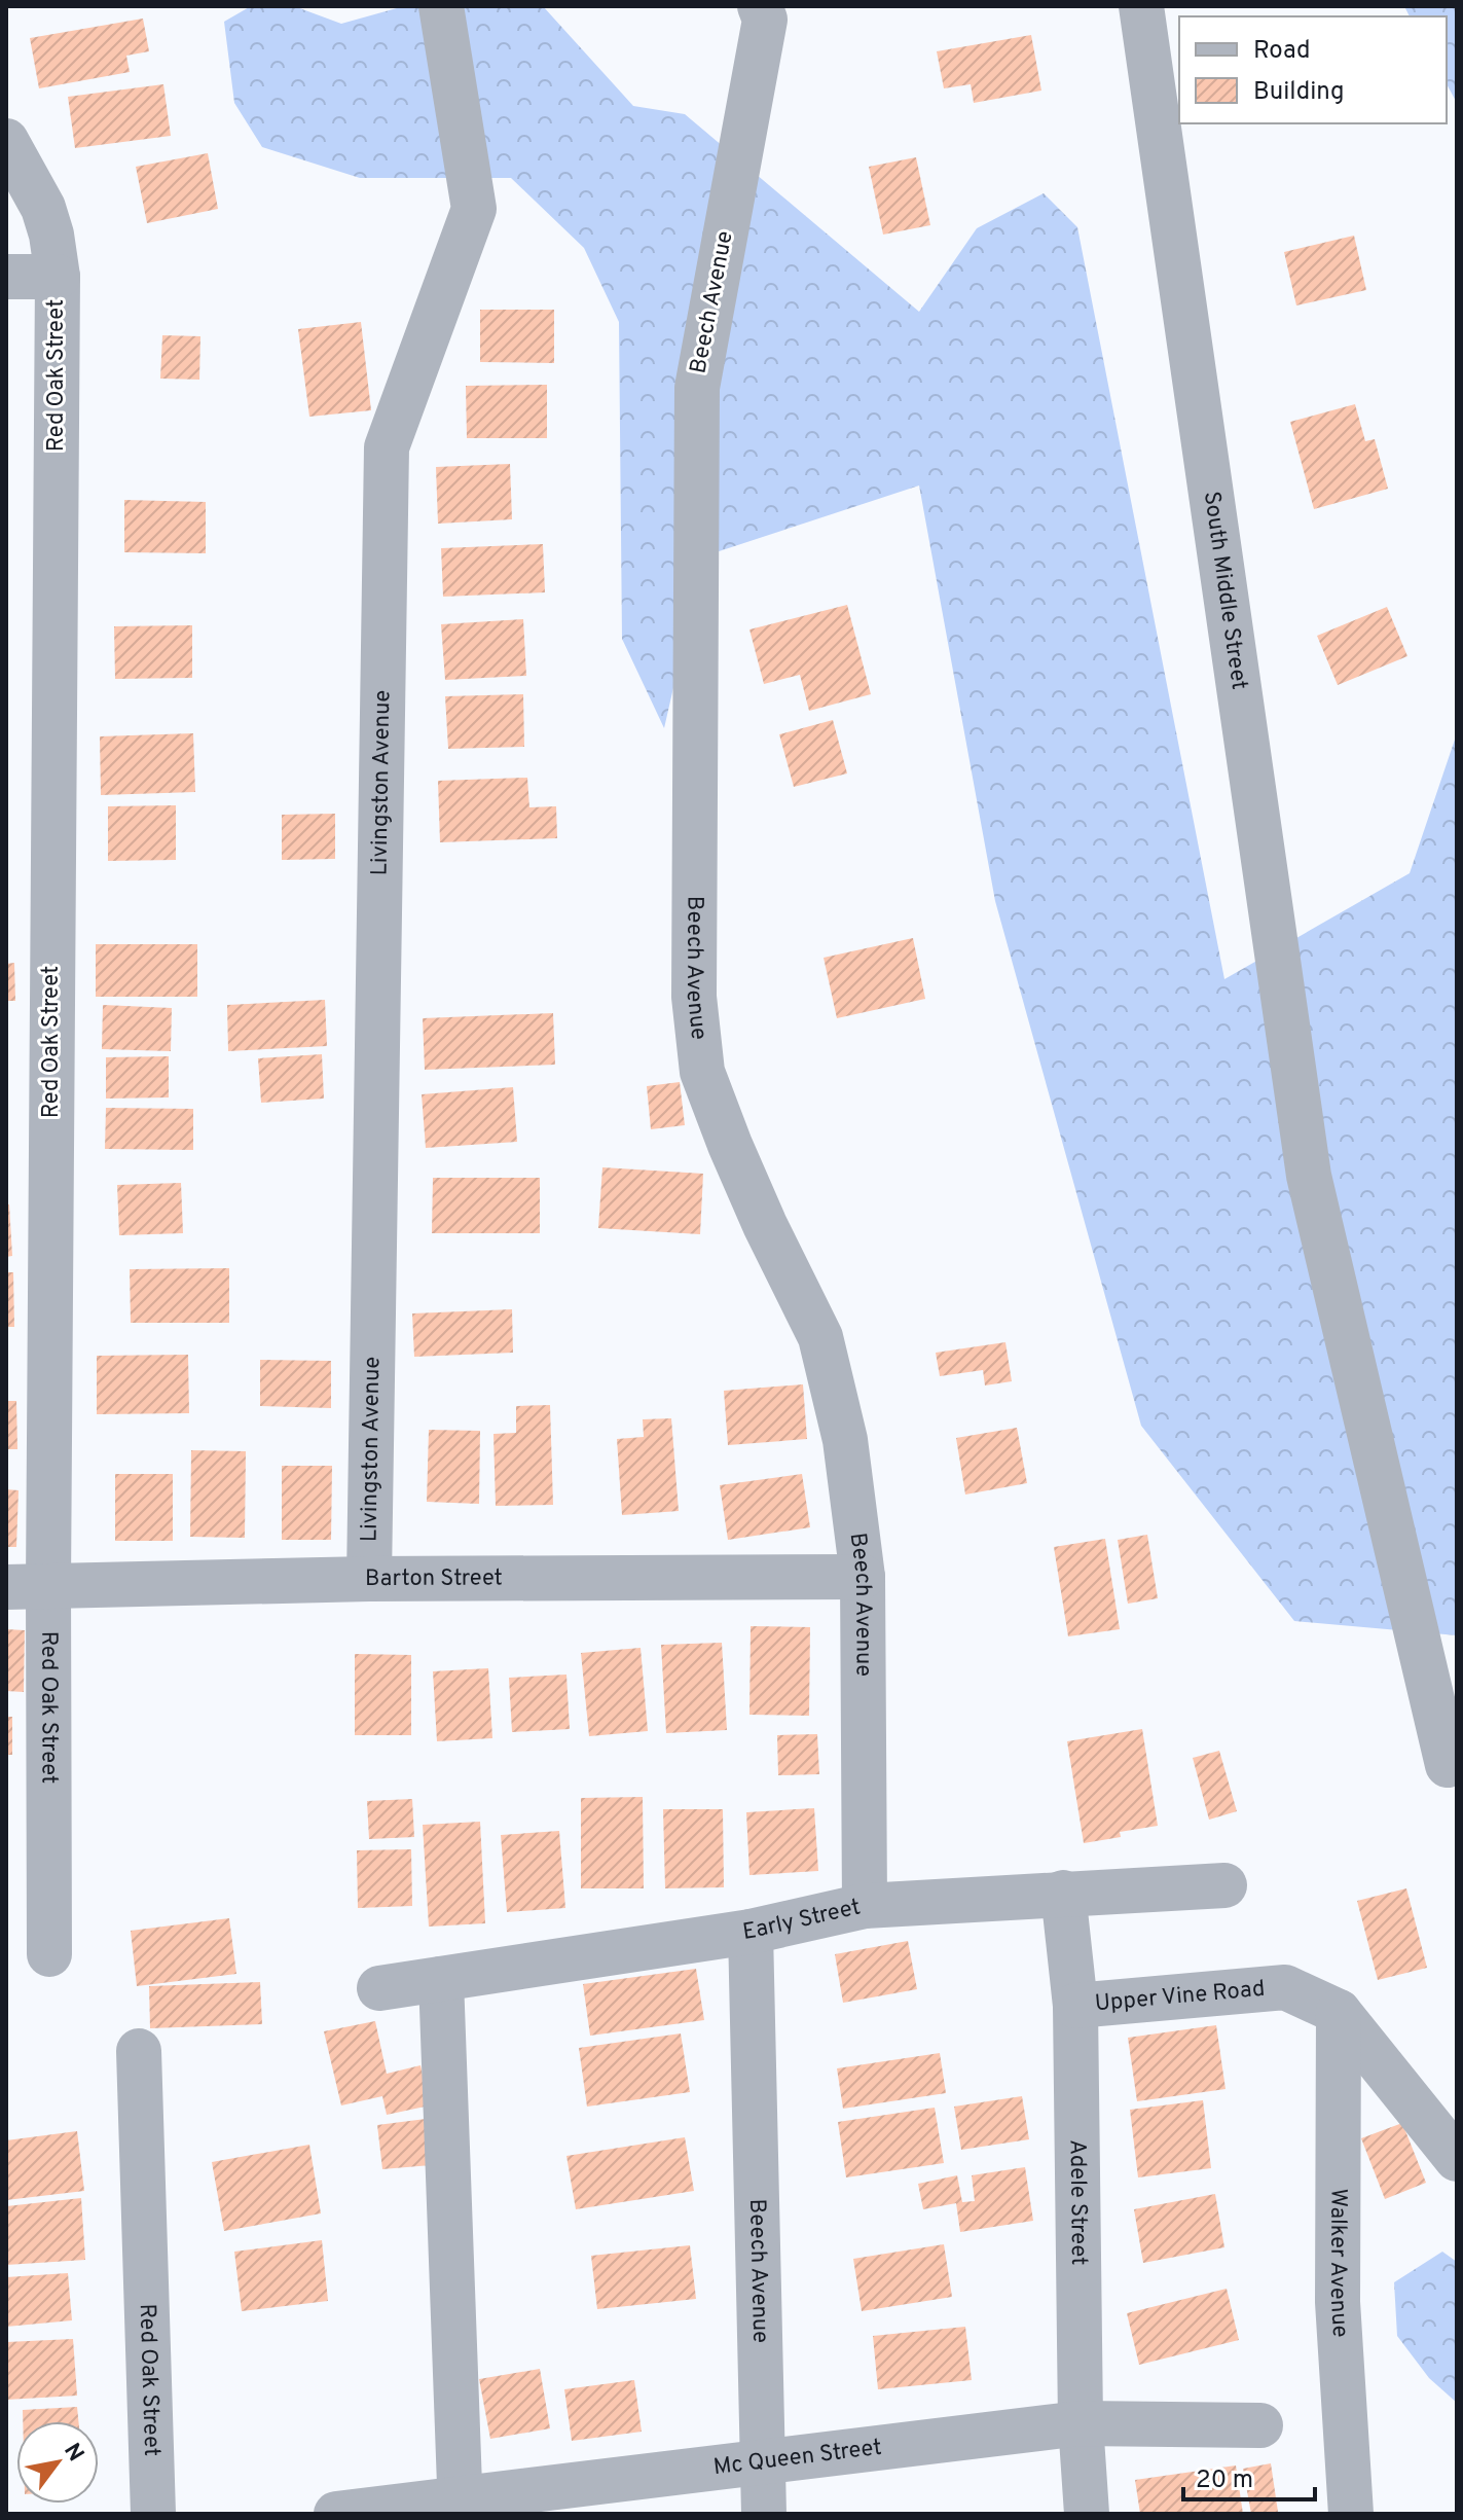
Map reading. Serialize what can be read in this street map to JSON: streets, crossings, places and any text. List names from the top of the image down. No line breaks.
{"streets":{"street":["Beech Avenue","Red Oak Street","South Middle Street","Livingston Avenue","Barton Street","Early Street","Upper Vine Road","Adele Street","Walker Avenue","Mc Queen Street"]},"crossings":[["Beech Avenue","Barton Street"],["Beech Avenue","Early Street"],["Beech Avenue","Mc Queen Street"],["Red Oak Street","Barton Street"],["Livingston Avenue","Barton Street"],["Early Street","Adele Street"],["Upper Vine Road","Adele Street"],["Upper Vine Road","Walker Avenue"],["Adele Street","Mc Queen Street"]],"legend":["Road","Building"],"scale_bar":"20 m","north":"top right"}
